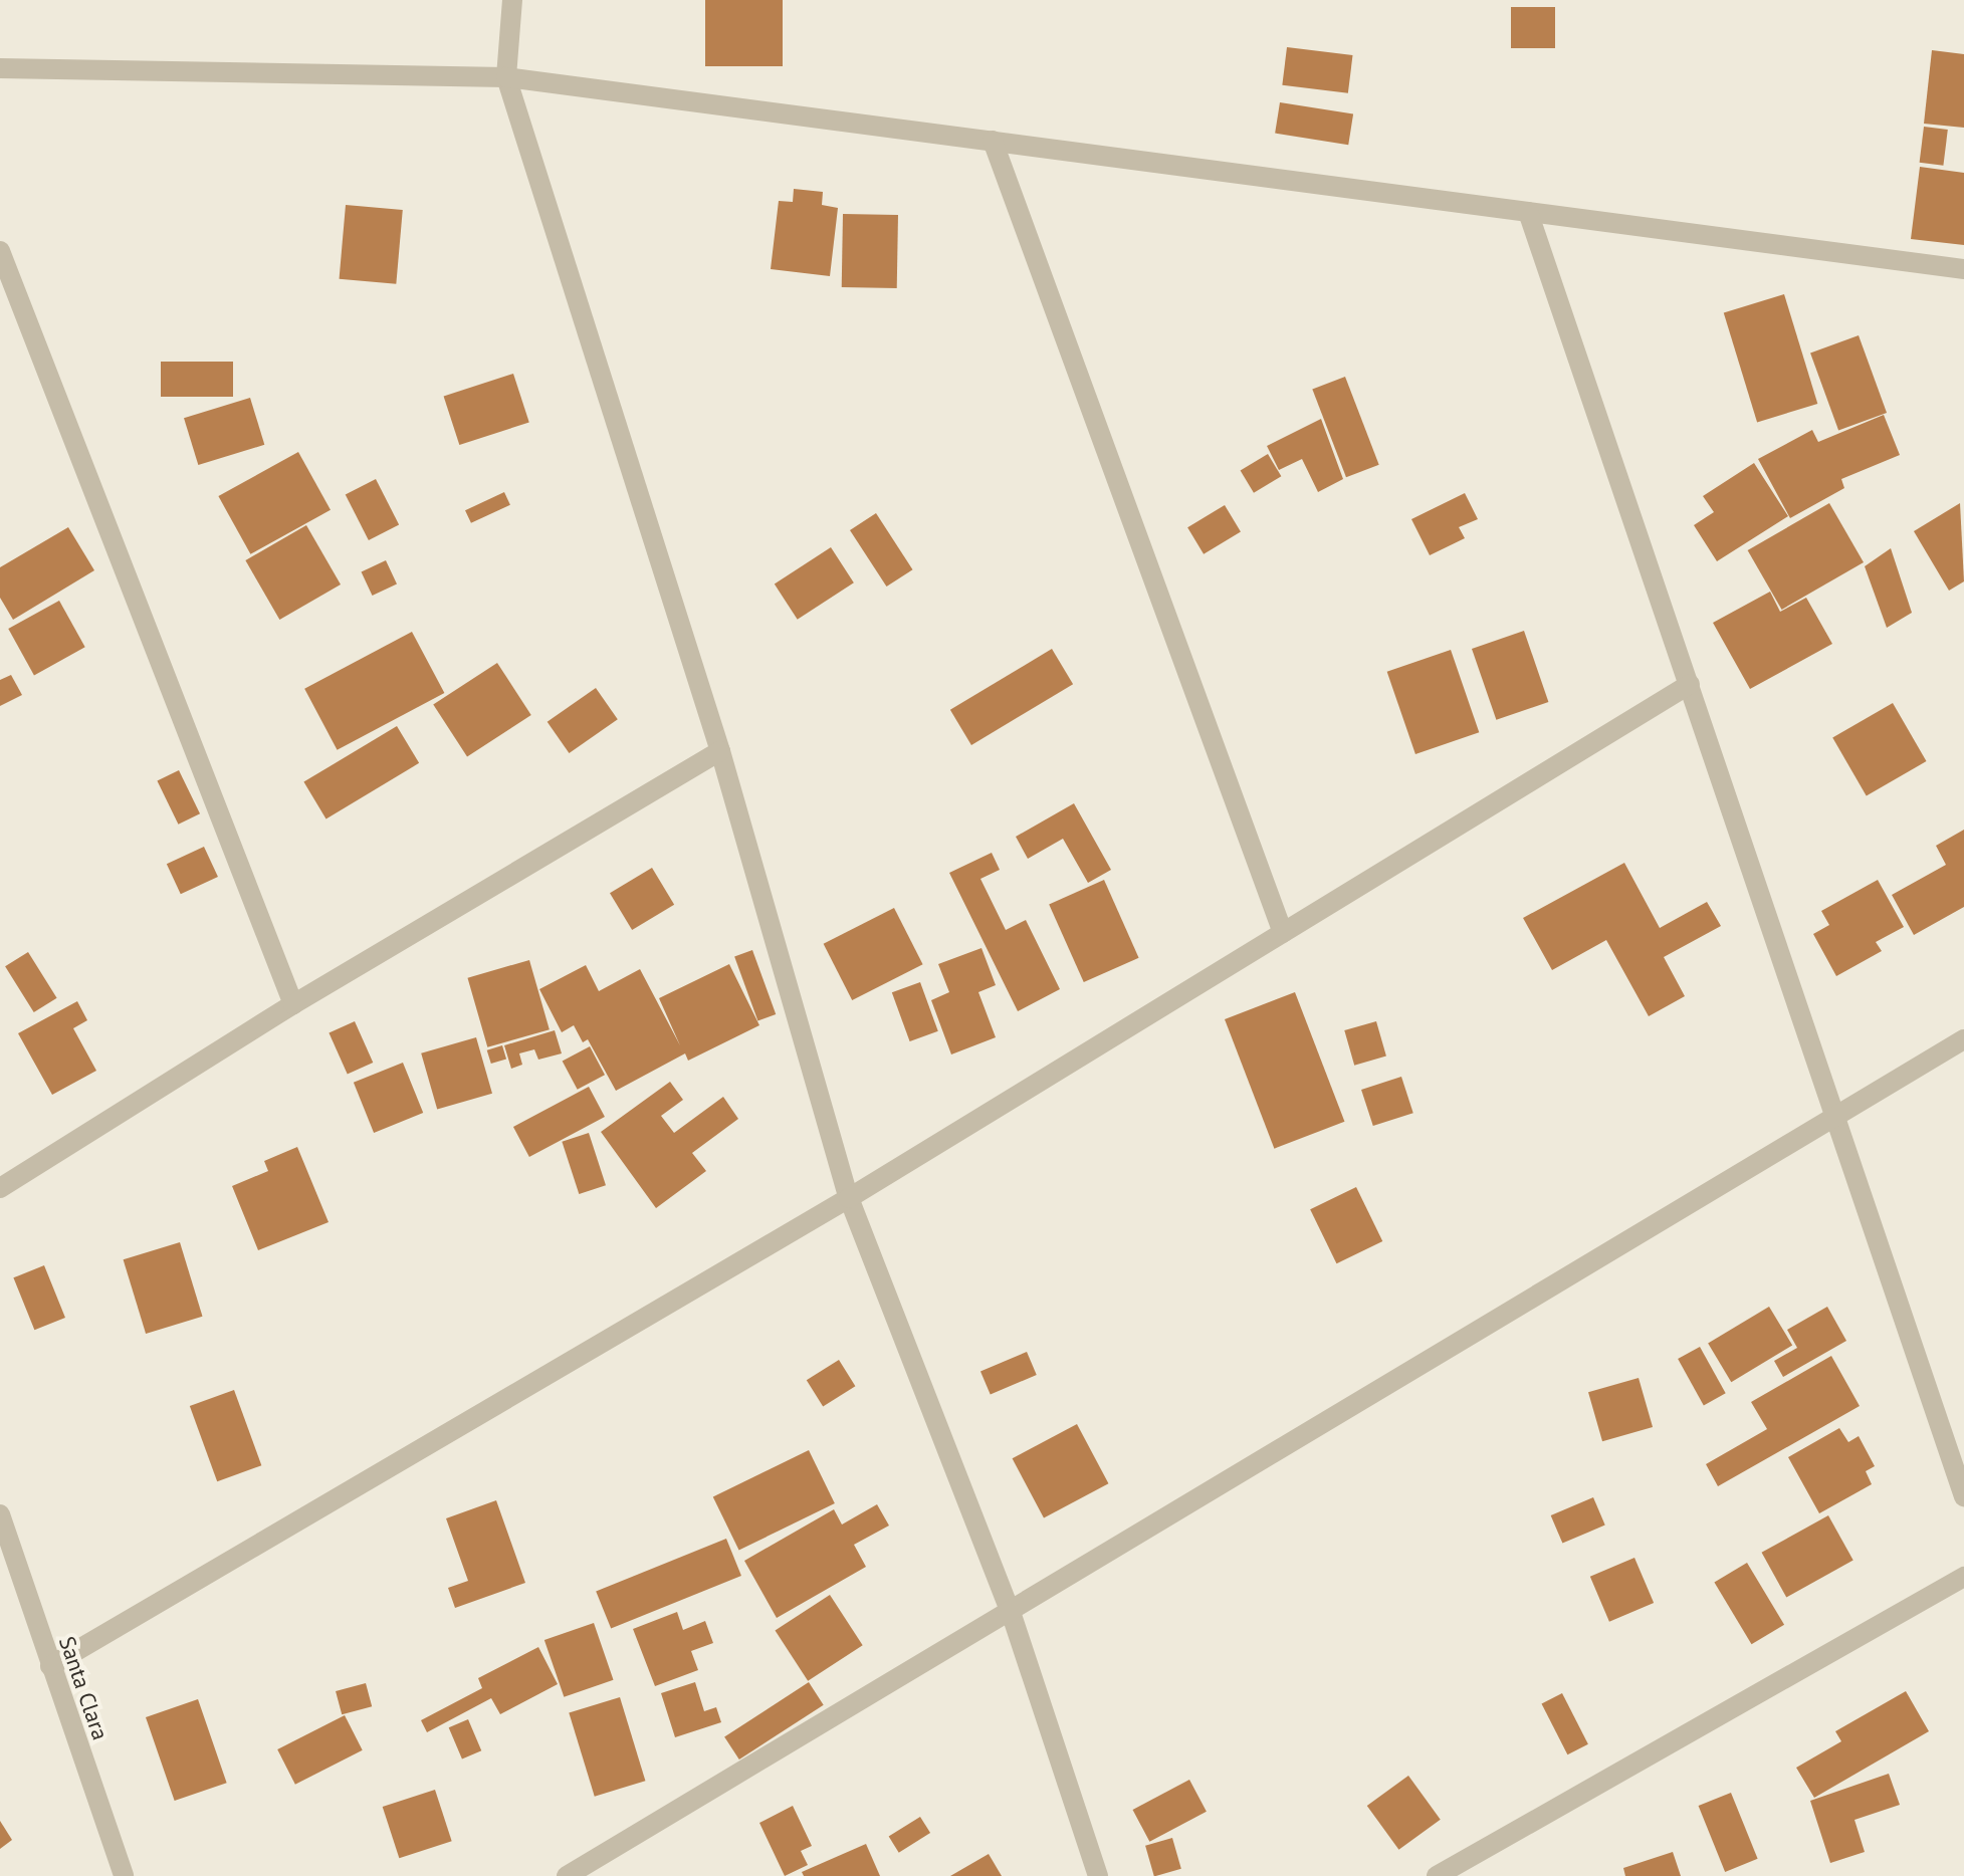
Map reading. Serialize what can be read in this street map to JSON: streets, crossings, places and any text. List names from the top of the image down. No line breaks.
{"streets":{"street":["Santa Clara"]}}
